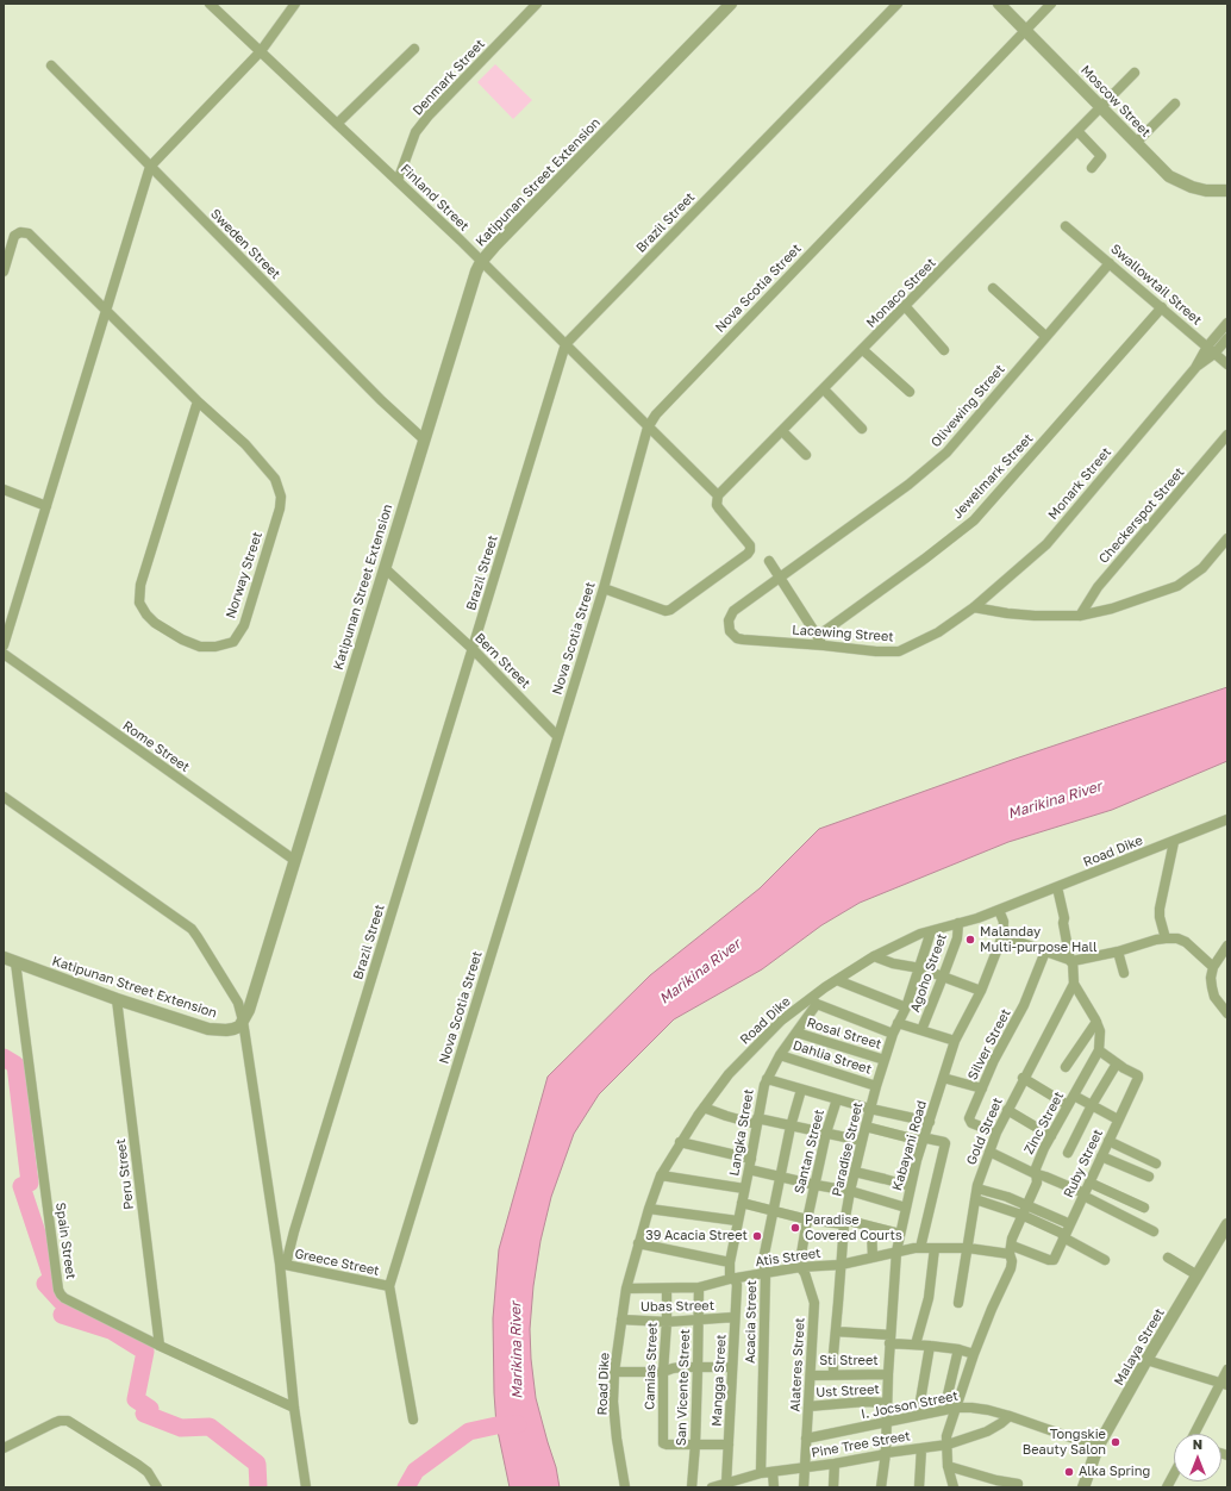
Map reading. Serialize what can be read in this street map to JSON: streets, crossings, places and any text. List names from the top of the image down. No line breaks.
{"streets":{"street":["Denmark Street","Moscow Street","Katipunan Street Extension","Finland Street","Brazil Street","Sweden Street","Swallowtail Street","Nova Scotia Street","Monaco Street","Olivewing Street","Jewelmark Street","Monark Street","Checkerspot Street","Norway Street","Lacewing Street","Bern Street","Rome Street","Road Dike","Agoho Street","Rosal Street","Silver Street","Dahlia Street","Zinc Street","Gold Street","Langka Street","Kabayani Road","Paradise Street","Santan Street","Ruby Street","Peru Street","Spain Street","Atis Street","Greece Street","Ubas Street","Acacia Street","Malaya Street","Sti Street","Alateres Street","Camias Street","Mangga Street","San Vicente Street","Ust Street","I. Jocson Street","Pine Tree Street"]},"crossings":[["Denmark Street","Finland Street"],["Moscow Street","Nova Scotia Street"],["Moscow Street","Monaco Street"],["Katipunan Street Extension","Finland Street"],["Katipunan Street Extension","Sweden Street"],["Katipunan Street Extension","Bern Street"],["Katipunan Street Extension","Rome Street"],["Katipunan Street Extension","Peru Street"],["Katipunan Street Extension","Spain Street"],["Finland Street","Brazil Street"],["Finland Street","Nova Scotia Street"],["Finland Street","Monaco Street"],["Brazil Street","Bern Street"],["Brazil Street","Greece Street"],["Swallowtail Street","Olivewing Street"],["Swallowtail Street","Jewelmark Street"],["Swallowtail Street","Monark Street"],["Nova Scotia Street","Bern Street"],["Nova Scotia Street","Greece Street"],["Olivewing Street","Lacewing Street"],["Monark Street","Lacewing Street"],["Road Dike","Agoho Street"],["Road Dike","Zinc Street"],["Road Dike","Langka Street"],["Road Dike","Kabayani Road"],["Road Dike","Paradise Street"],["Road Dike","Atis Street"],["Road Dike","Ubas Street"],["Rosal Street","Langka Street"],["Rosal Street","Paradise Street"],["Silver Street","Gold Street"],["Dahlia Street","Langka Street"],["Dahlia Street","Paradise Street"],["Zinc Street","Gold Street"],["Zinc Street","Atis Street"],["Zinc Street","I. Jocson Street"],["Zinc Street","Pine Tree Street"],["Gold Street","Atis Street"],["Langka Street","Atis Street"],["Langka Street","Mangga Street"],["Kabayani Road","Atis Street"],["Kabayani Road","Sti Street"],["Kabayani Road","Ust Street"],["Kabayani Road","I. Jocson Street"],["Kabayani Road","Pine Tree Street"],["Paradise Street","Atis Street"],["Paradise Street","Sti Street"],["Santan Street","Atis Street"],["Santan Street","Alateres Street"],["Ruby Street","Atis Street"],["Peru Street","Spain Street"],["Atis Street","Acacia Street"],["Atis Street","Alateres Street"],["Atis Street","Camias Street"],["Atis Street","Mangga Street"],["Atis Street","San Vicente Street"],["Ubas Street","Camias Street"],["Ubas Street","Mangga Street"],["Ubas Street","San Vicente Street"],["Acacia Street","Pine Tree Street"],["Malaya Street","I. Jocson Street"],["Sti Street","Alateres Street"],["Alateres Street","Ust Street"],["Alateres Street","I. Jocson Street"],["Alateres Street","Pine Tree Street"],["Camias Street","San Vicente Street"],["Mangga Street","Pine Tree Street"],["I. Jocson Street","Pine Tree Street"]],"water":["Marikina River"],"places":["Malanday Multi-purpose Hall","Paradise Covered Courts","39 Acacia Street","Tongskie Beauty Salon","Alka Spring"],"north":"top"}
